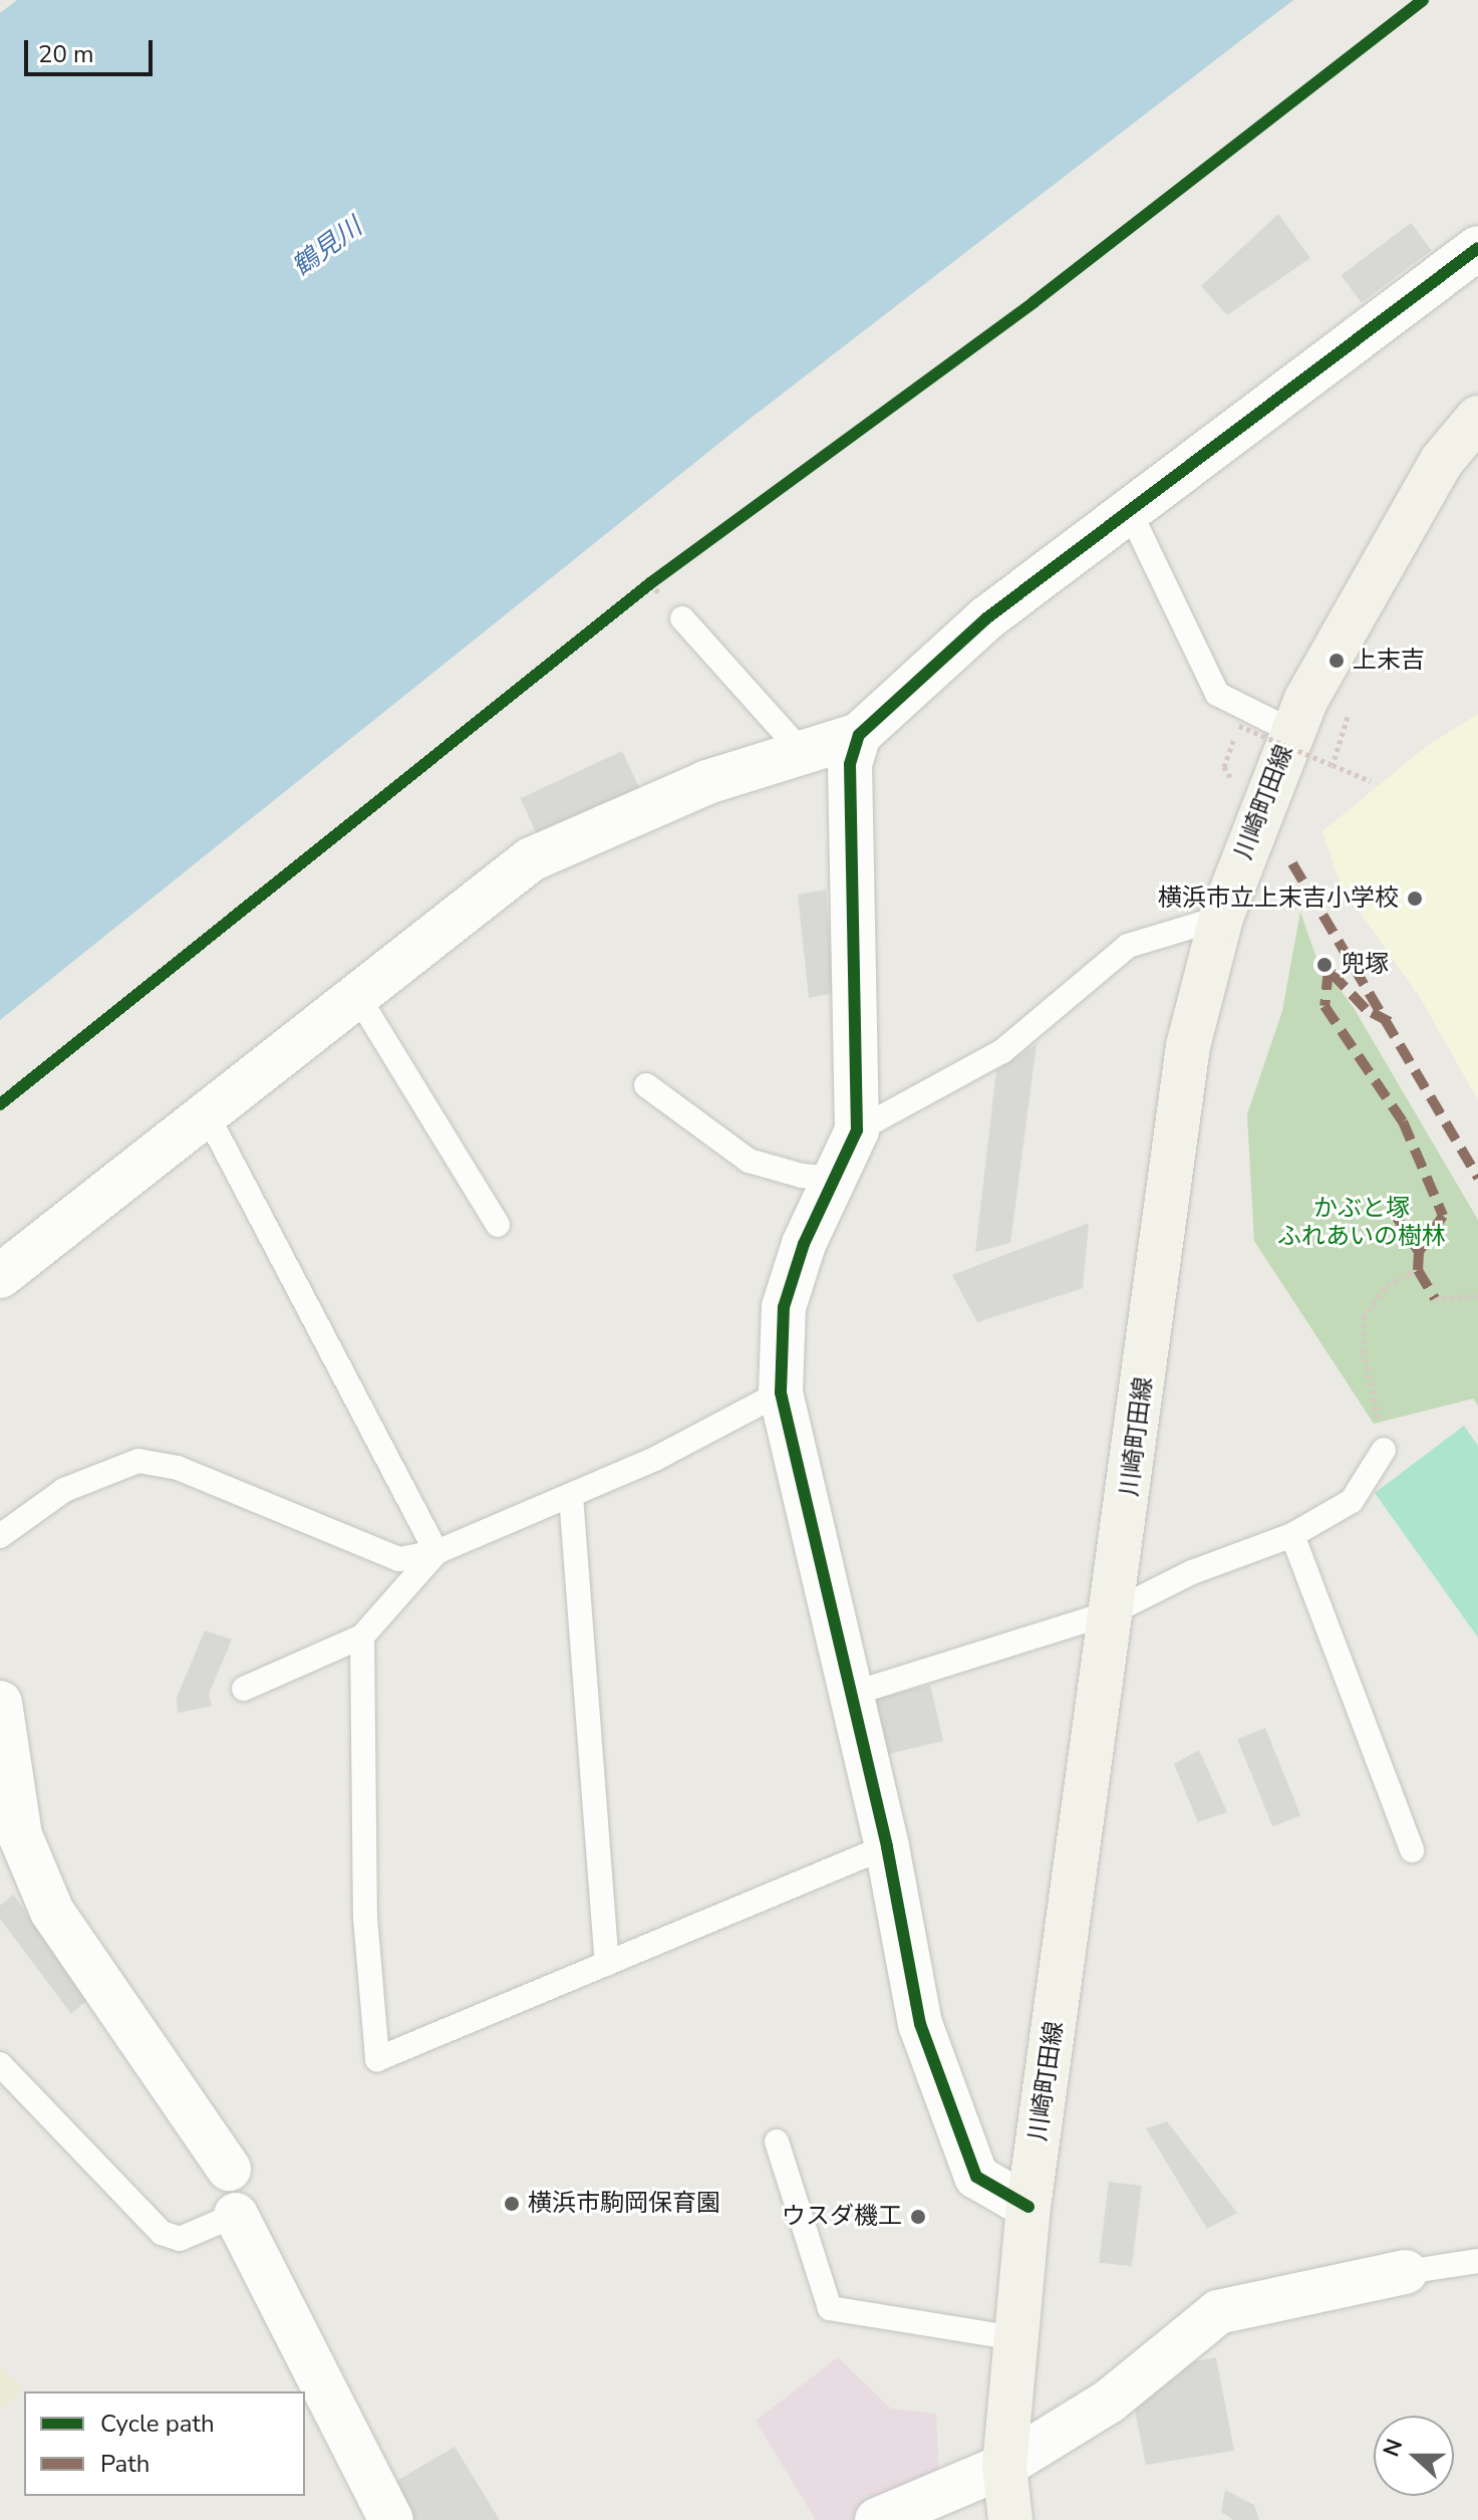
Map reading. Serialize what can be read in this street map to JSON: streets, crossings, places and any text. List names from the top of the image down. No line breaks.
{"streets":{"main road":["川崎町田線"]},"water":["鶴見川"],"parks":["かぶと塚 ふれあいの樹林"],"places":["上末吉","横浜市立上末吉小学校","兜塚","横浜市駒岡保育園","ウスダ機工"],"legend":["Cycle path","Path"],"scale_bar":"20 m","north":"left"}
